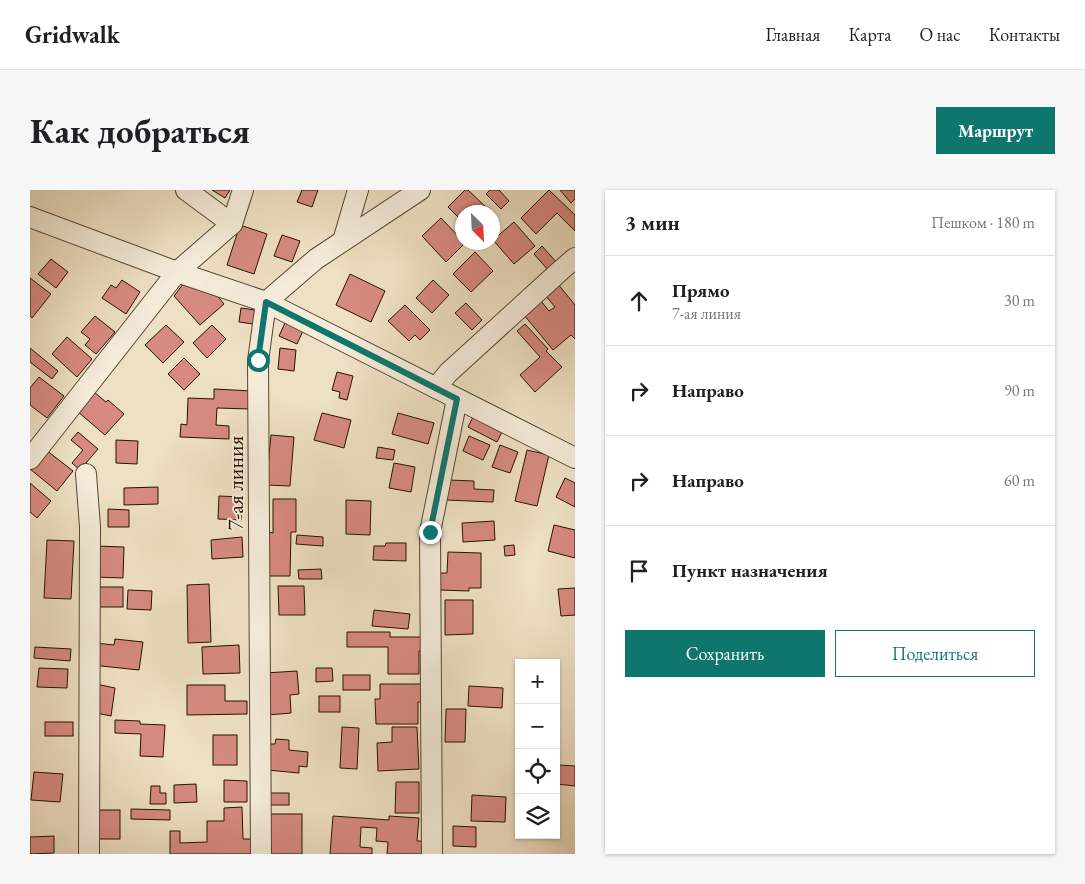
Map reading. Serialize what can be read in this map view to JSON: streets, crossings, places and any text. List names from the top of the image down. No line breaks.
{"streets":{"street":["7-ая линия"]},"north":"bottom right","page":{"header":"Gridwalk","nav":["Главная","Карта","О нас","Контакты"],"buttons":["Маршрут",["Сохранить","Поделиться"]],"title":"Как добраться","heading":["3 мин","Пешком · 180 m"],"list":[["Прямо","7-ая линия","30 m"],["Направо","90 m"],["Направо","60 m"],"Пункт назначения"],"map_buttons":["+","−"]}}
